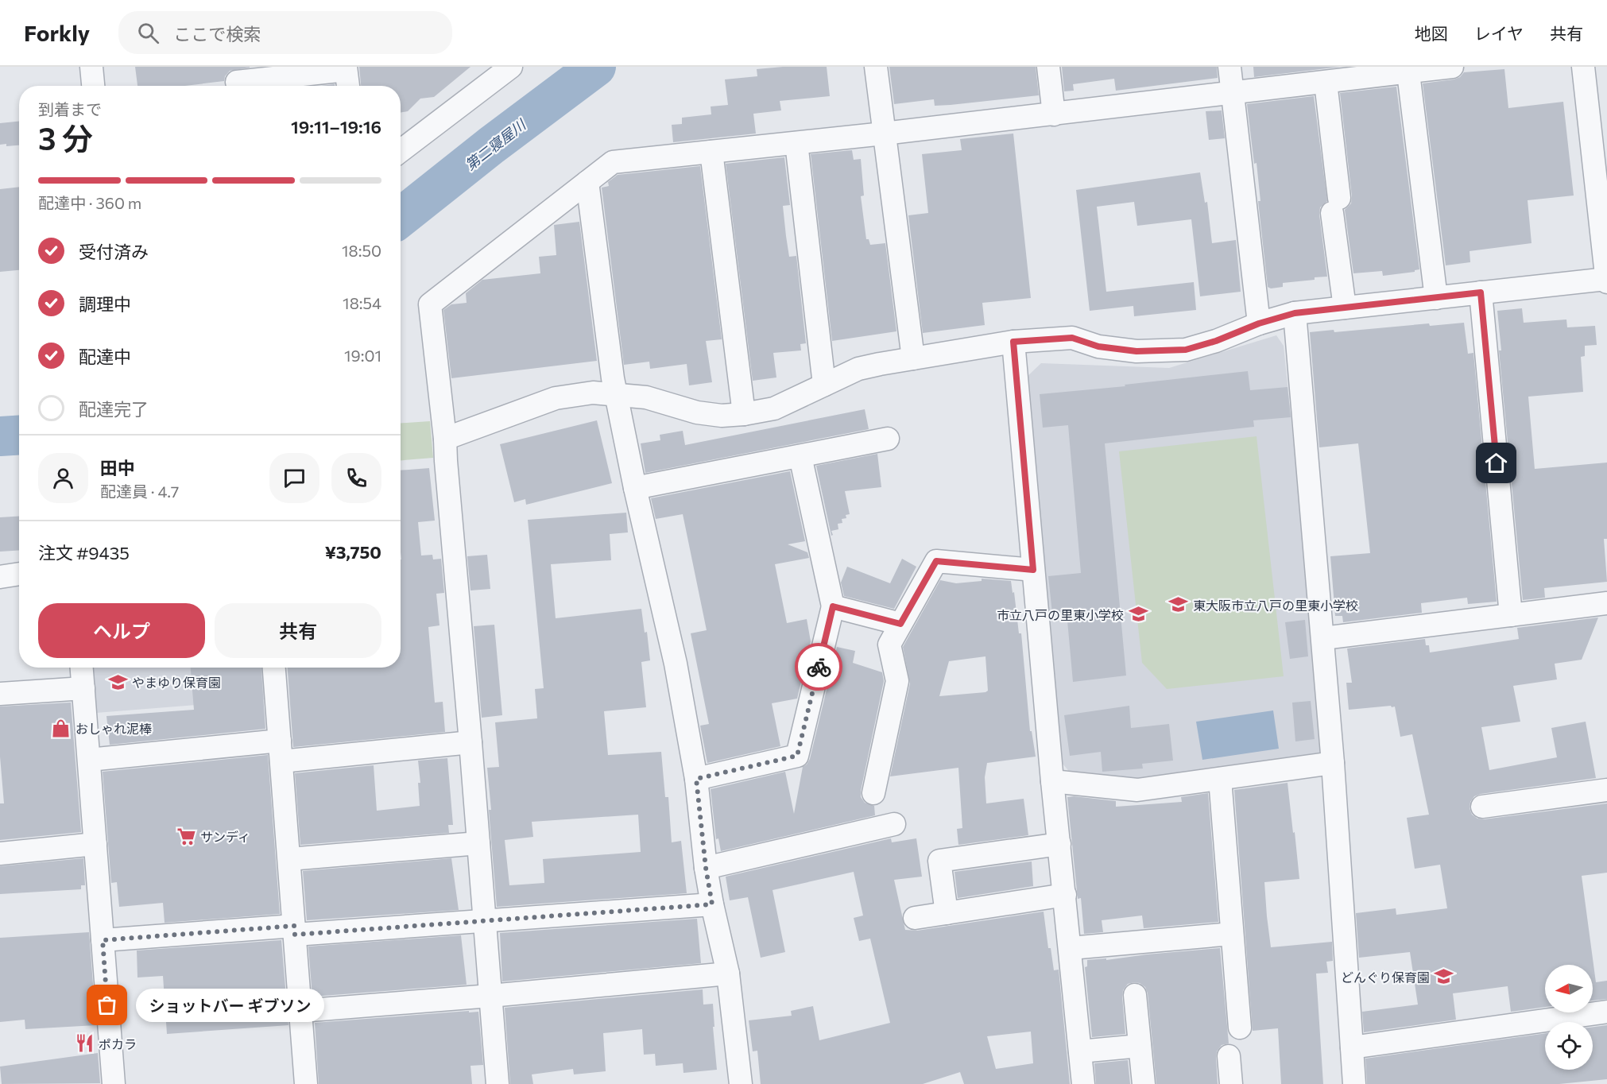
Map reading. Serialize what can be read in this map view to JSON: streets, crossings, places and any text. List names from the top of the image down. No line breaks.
{"water":["第二寝屋川"],"places":{"school or university":["東大阪市立八戸の里東小学校","市立八戸の里東小学校","やまゆり保育園","どんぐり保育園"],"shop":["おしゃれ泥棒"],"supermarket":["サンディ"],"other":["ショットバー ギブソン"],"restaurant":["ポカラ"]},"north":"left","page":{"header":"Forkly","search":"ここで検索","nav":["地図","レイヤ","共有"],"heading":["3 分","到着まで","19:11–19:16"],"panel":["田中","配達員 · 4.7","注文 #9435","¥3,750"],"bar":"配達中 · 360 m","list":[["受付済み","18:50"],["調理中","18:54"],["配達中","19:01"],"配達完了"],"buttons":["ヘルプ","共有"],"bubble":"ショットバー ギブソン"}}
